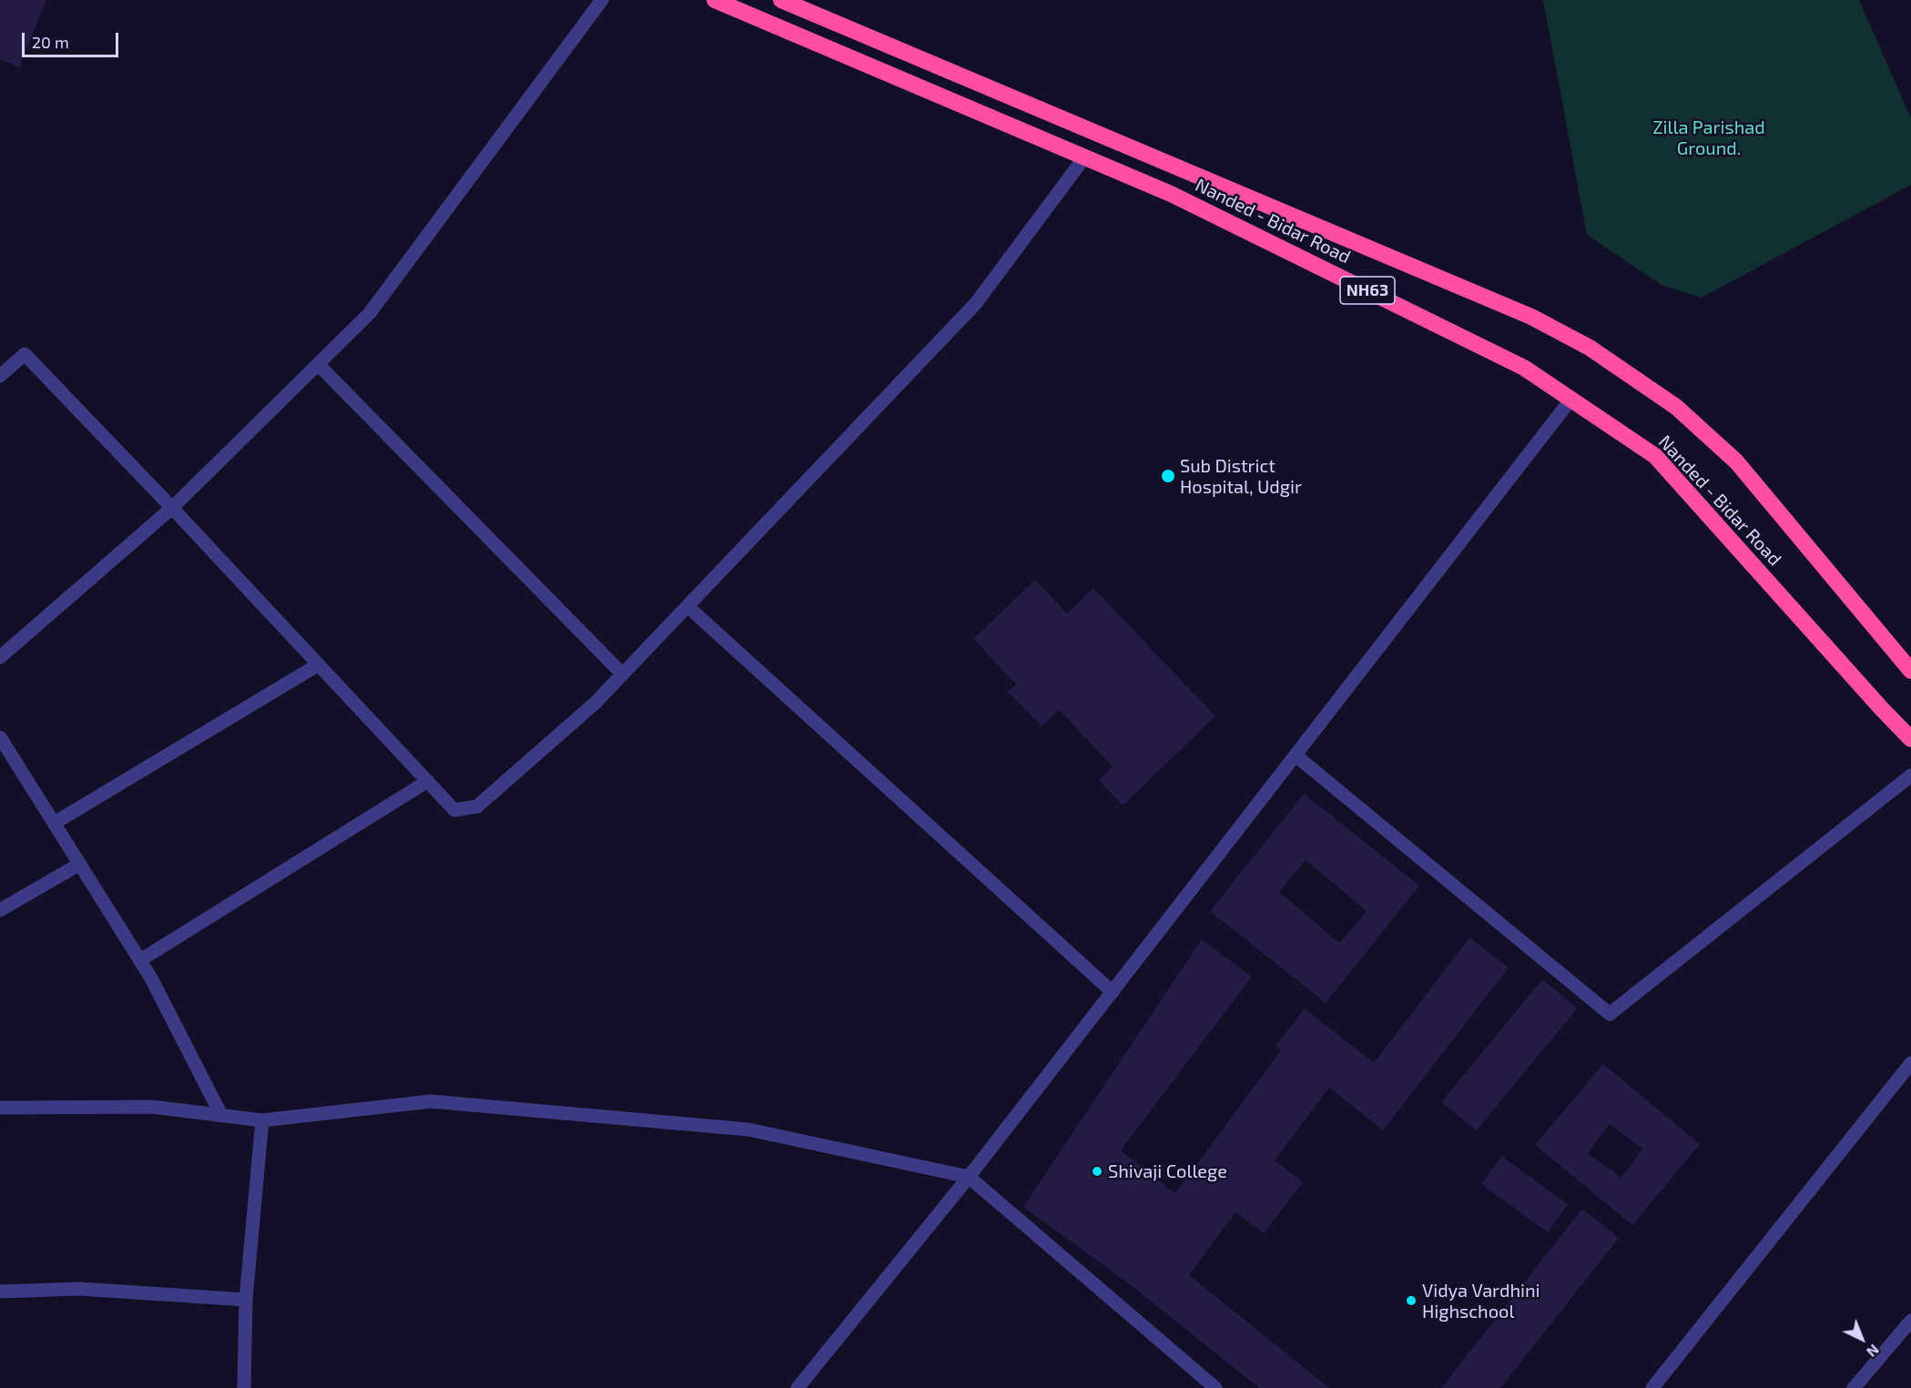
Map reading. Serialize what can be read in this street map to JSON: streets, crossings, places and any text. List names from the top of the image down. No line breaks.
{"streets":{"highway":["Nanded - Bidar Road","NH63"]},"parks":["Zilla Parishad Ground."],"places":["Sub District Hospital, Udgir","Shivaji College","Vidya Vardhini Highschool"],"scale_bar":"20 m","north":"bottom right"}
